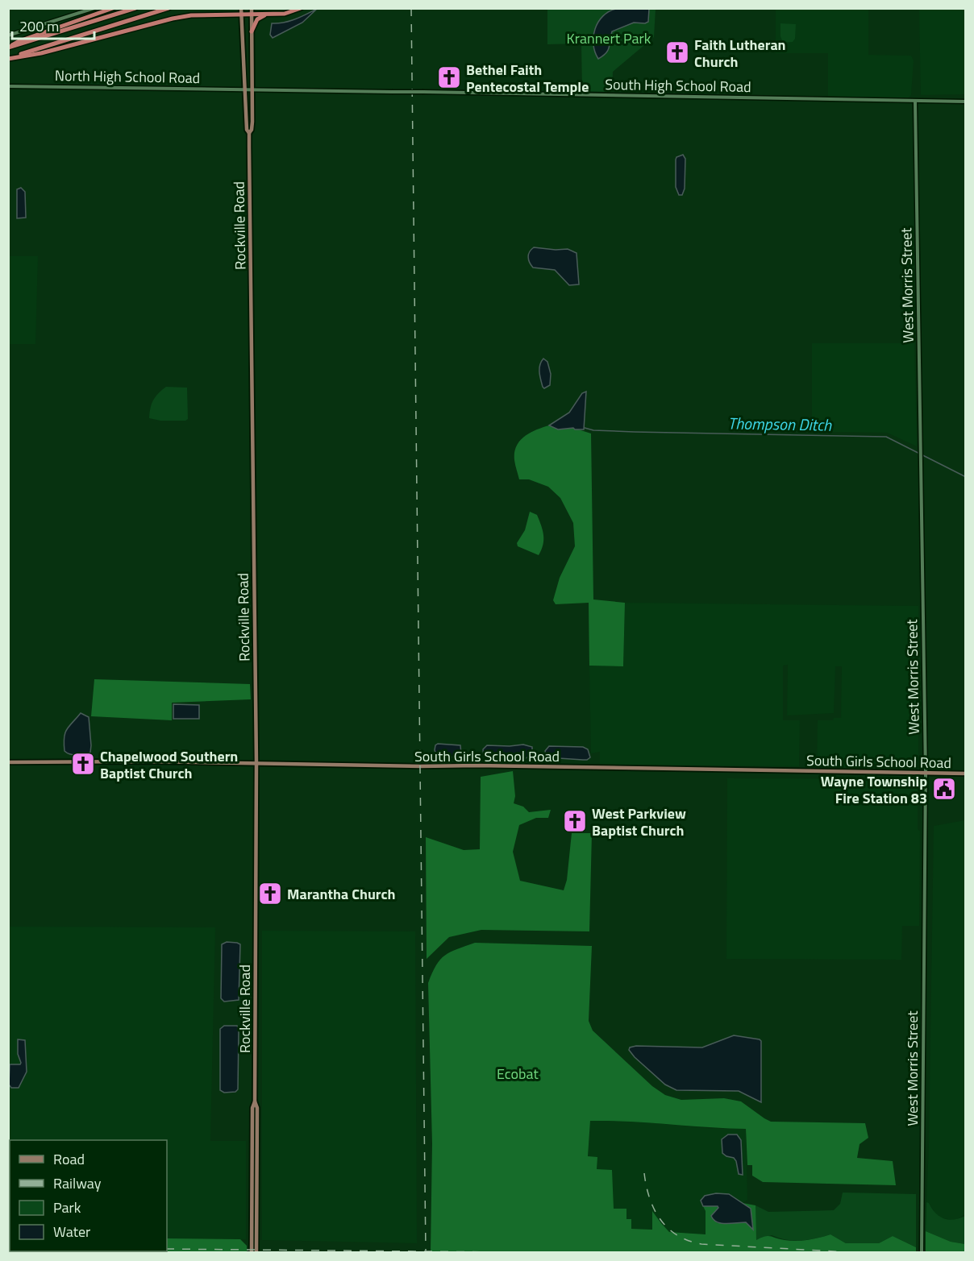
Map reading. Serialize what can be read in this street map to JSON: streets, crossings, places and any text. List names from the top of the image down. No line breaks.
{"streets":{"main road":["Rockville Road","South Girls School Road"],"street":["North High School Road","South High School Road","West Morris Street"]},"crossings":[["North High School Road","South High School Road"],["North High School Road","Rockville Road"],["South High School Road","Rockville Road"],["South High School Road","West Morris Street"],["Rockville Road","South Girls School Road"],["West Morris Street","South Girls School Road"]],"water":["Thompson Ditch"],"parks":["Krannert Park","Ecobat"],"places":{"church":["Faith Lutheran Church","Bethel Faith Pentecostal Temple","Chapelwood Southern Baptist Church","West Parkview Baptist Church","Marantha Church"],"public building":["Wayne Township Fire Station 83"]},"legend":["Road","Railway","Park","Water"],"scale_bar":"200 m"}
